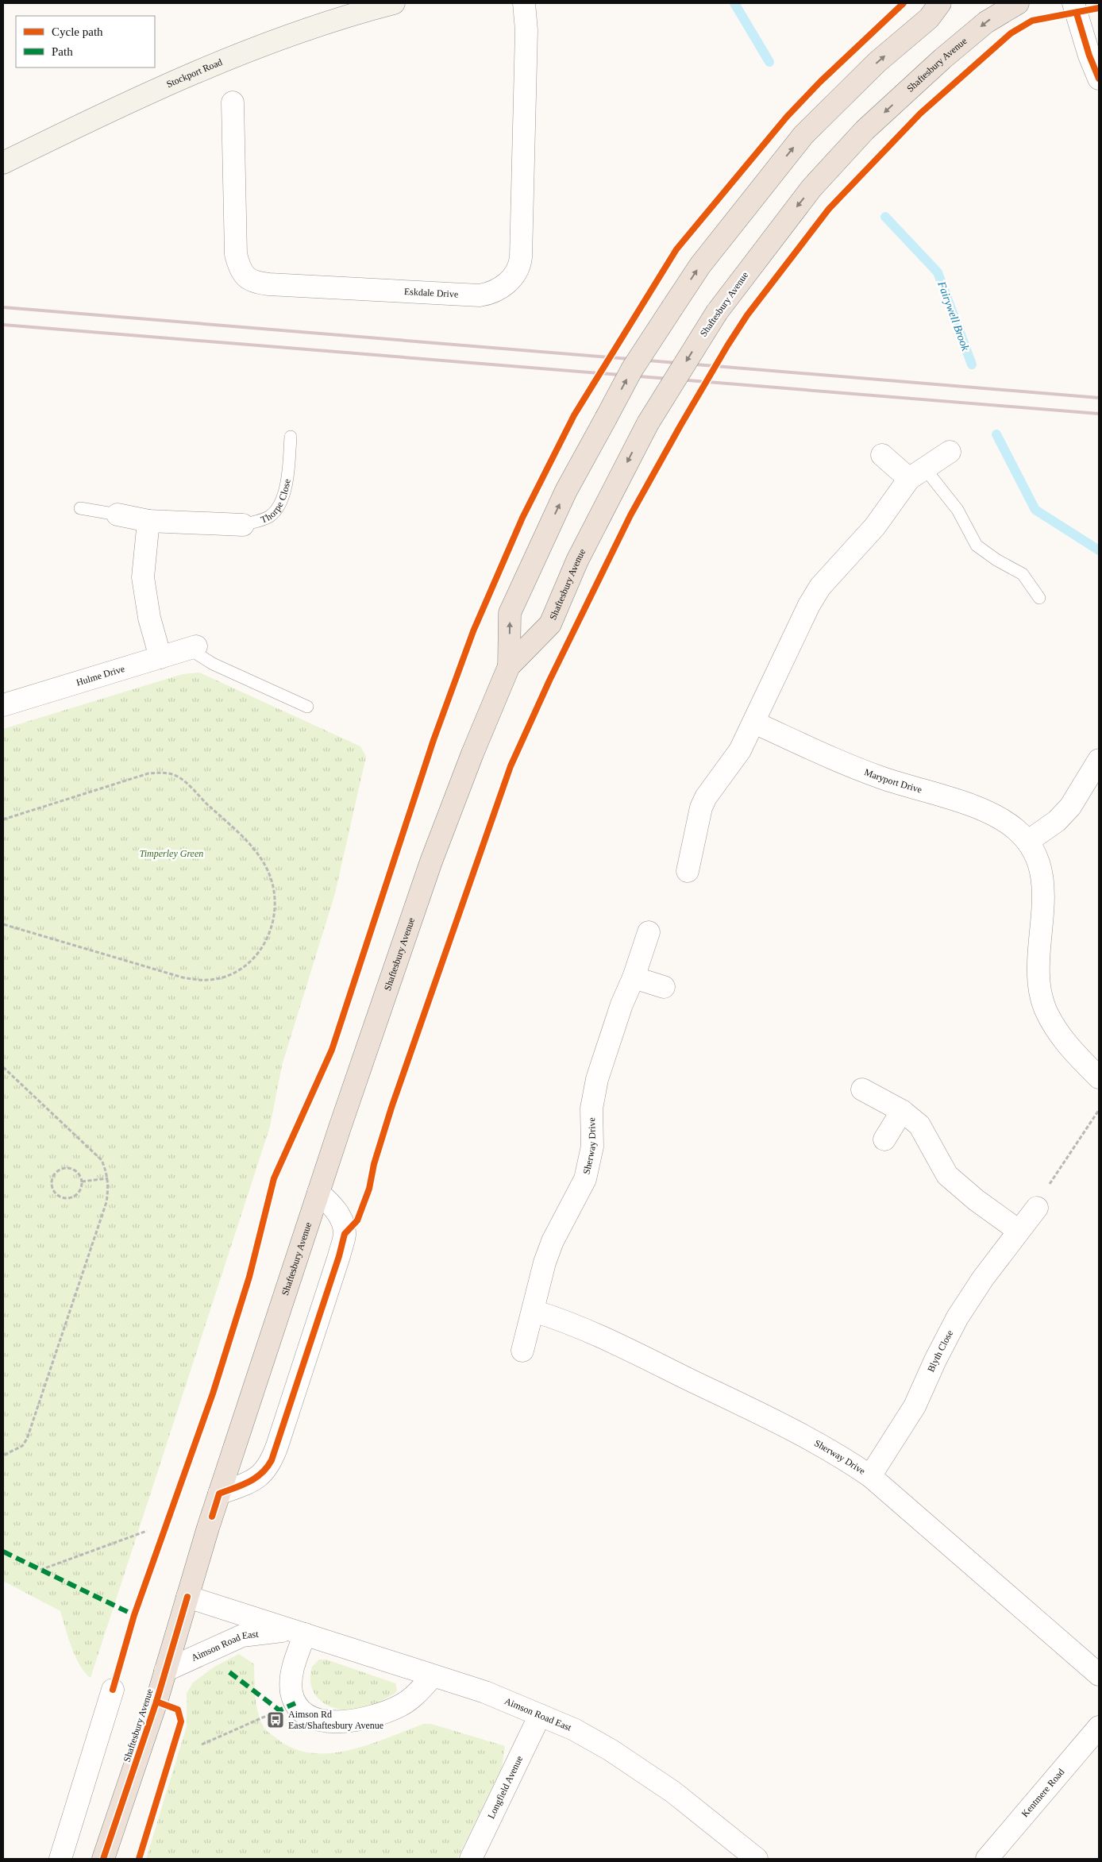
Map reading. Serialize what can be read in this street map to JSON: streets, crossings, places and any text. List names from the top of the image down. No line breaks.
{"streets":{"highway":["Shaftesbury Avenue"],"main road":["Stockport Road"],"street":["Eskdale Drive","Thorpe Close","Hulme Drive","Maryport Drive","Sherway Drive","Blyth Close","Aimson Road East","Longfield Avenue","Kentmere Road"]},"crossings":[["Shaftesbury Avenue","Aimson Road East"],["Sherway Drive","Blyth Close"],["Aimson Road East","Longfield Avenue"]],"water":["Fairywell Brook"],"parks":["Timperley Green"],"places":{"bus stop":["Aimson Rd East/Shaftesbury Avenue"]},"legend":["Cycle path","Path"]}
